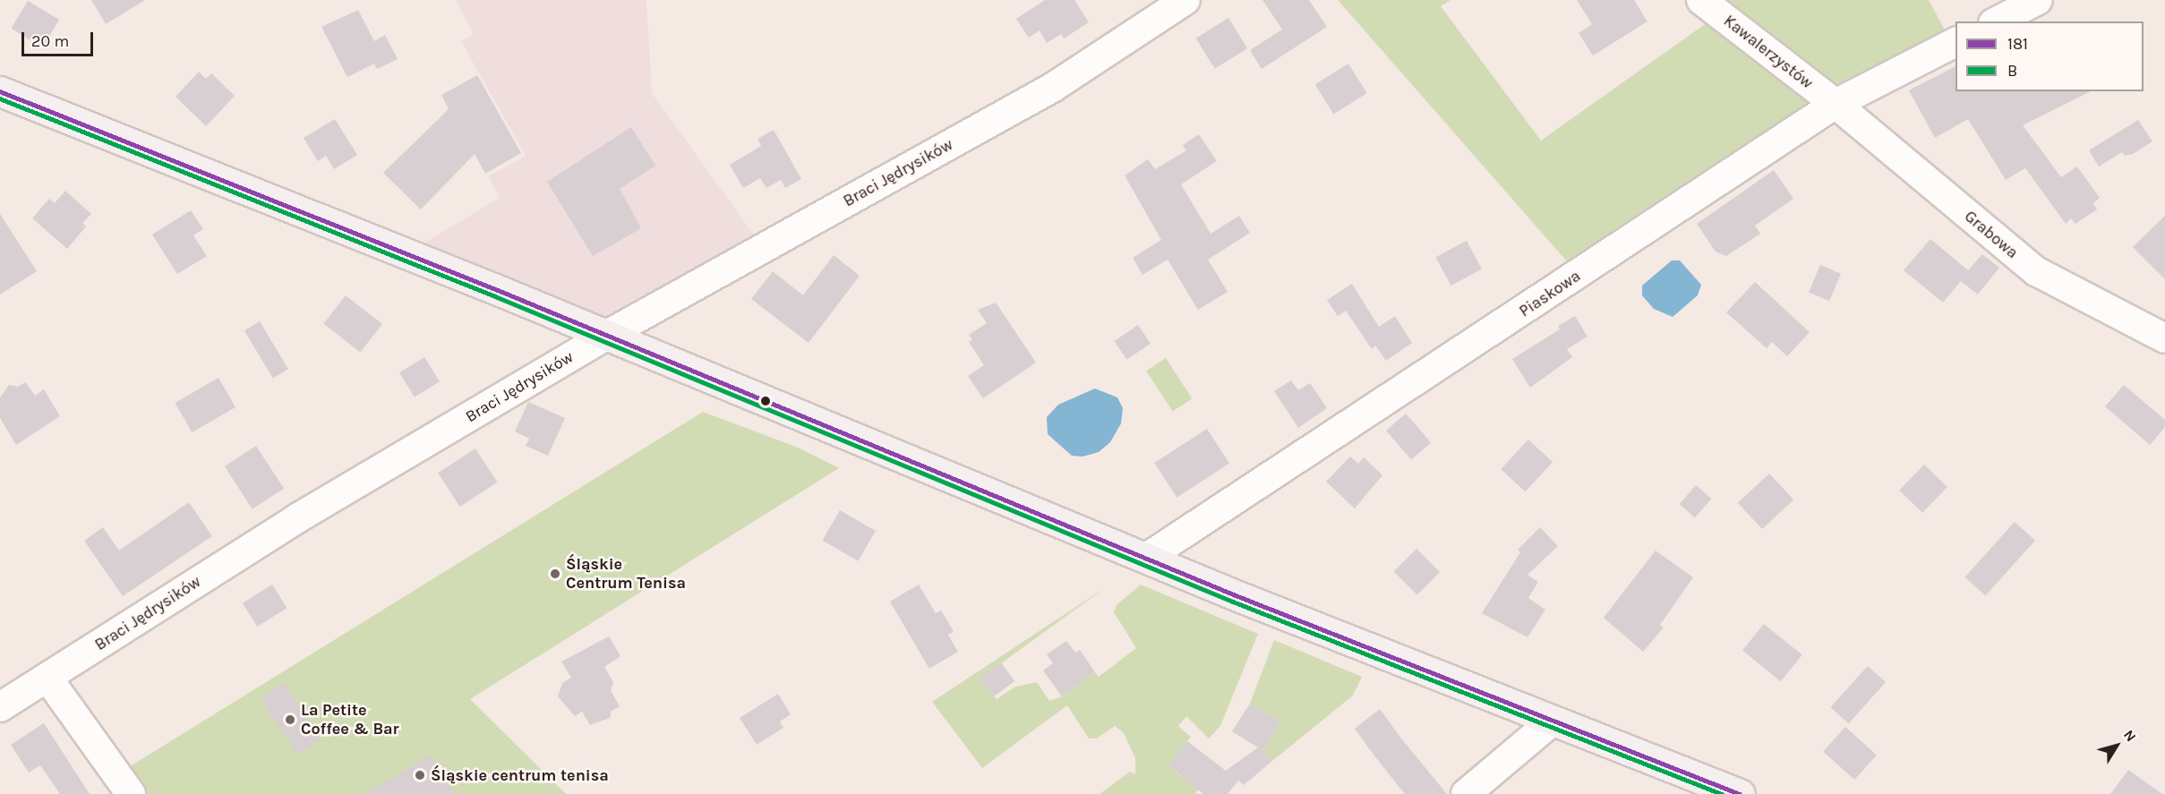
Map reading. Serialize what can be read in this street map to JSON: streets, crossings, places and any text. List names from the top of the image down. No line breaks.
{"streets":{"street":["Kawalerzystów","Braci Jędrysików","Grabowa","Piaskowa"]},"crossings":[["Kawalerzystów","Grabowa"],["Kawalerzystów","Piaskowa"],["Grabowa","Piaskowa"]],"places":["Śląskie Centrum Tenisa","La Petite Coffee & Bar","Śląskie centrum tenisa"],"lines":["transit line 181","transit line B"],"legend":["181","B"],"scale_bar":"20 m","north":"top right"}
